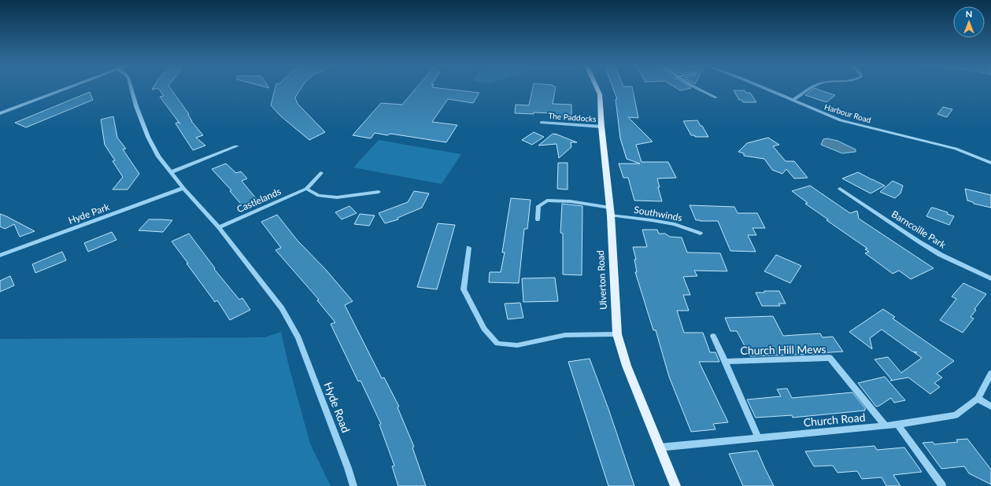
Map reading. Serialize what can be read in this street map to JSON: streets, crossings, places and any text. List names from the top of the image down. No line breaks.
{"streets":{"main road":["Ulverton Road"],"street":["Harbour Road","The Paddocks","Castlelands","Hyde Park","Southwinds","Barncoille Park","Church Hill Mews","Hyde Road","Church Road"]},"crossings":[["The Paddocks","Ulverton Road"],["Castlelands","Hyde Road"],["Southwinds","Ulverton Road"],["Ulverton Road","Church Road"],["Church Hill Mews","Church Road"]],"north":"top"}
